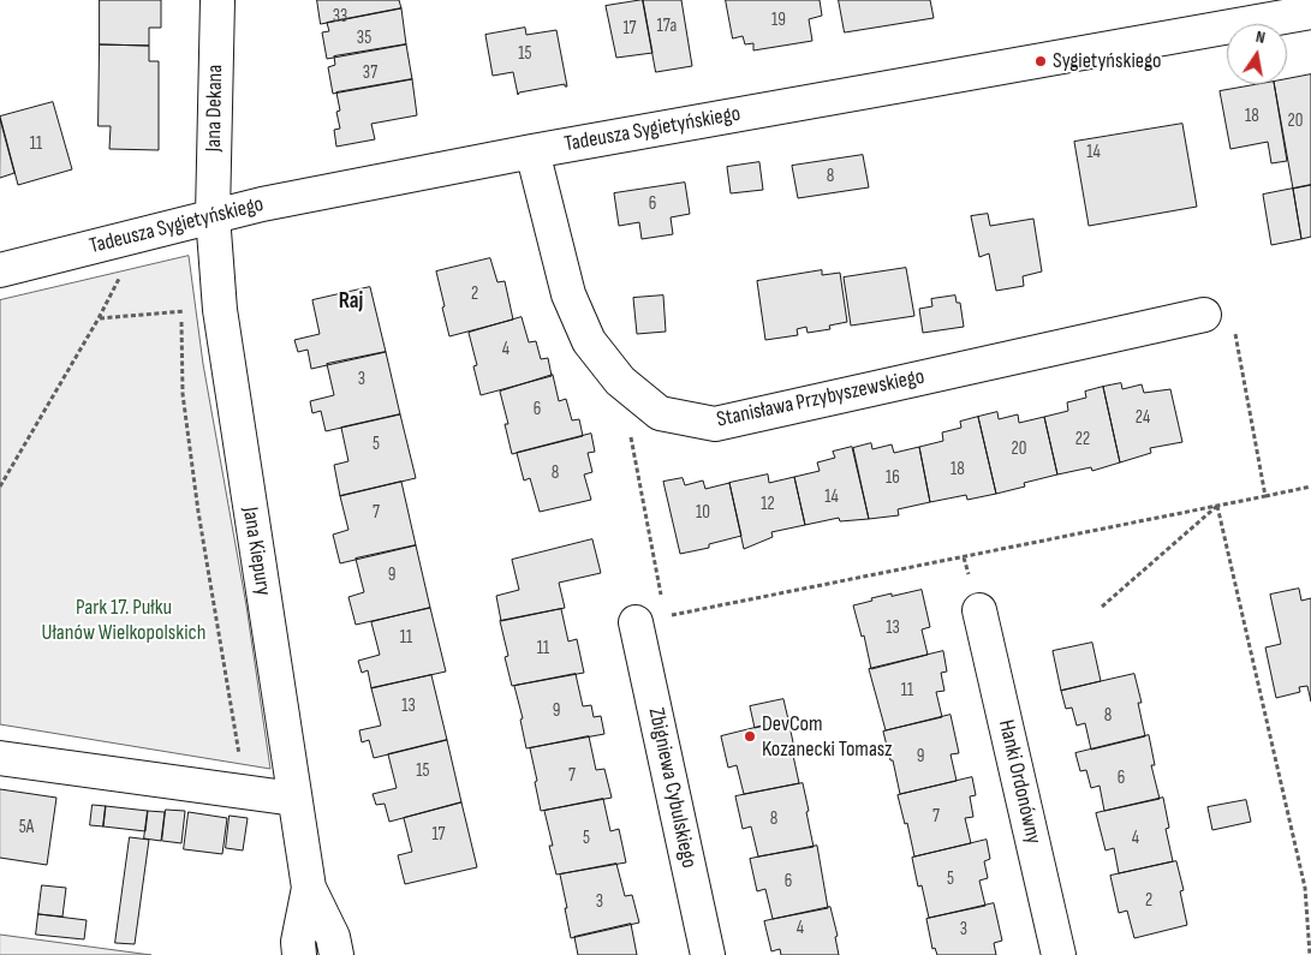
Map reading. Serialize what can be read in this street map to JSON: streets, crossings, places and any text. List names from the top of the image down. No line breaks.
{"streets":{"street":["Jana Dekana","Tadeusza Sygietyńskiego","Stanisława Przybyszewskiego","Jana Kiepury","Hanki Ordonówny","Zbigniewa Cybulskiego"]},"crossings":[["Jana Dekana","Tadeusza Sygietyńskiego"],["Jana Dekana","Jana Kiepury"],["Tadeusza Sygietyńskiego","Stanisława Przybyszewskiego"],["Tadeusza Sygietyńskiego","Jana Kiepury"]],"districts":["Raj"],"parks":["Park 17. Pułku Ułanów Wielkopolskich"],"places":["Sygietyńskiego","DevCom Kozanecki Tomasz"],"house_numbers":["33","19","17a","17","35","15","37","18","20","11","14","8","6","2","4","3","6","24","22","5","20","18","8","16","14","12","7","10","9","13","11","11","11","13","9","8","9","15","7","6","7","8","5A","17","5","4","5","6","2","3","4","3"],"north":"top"}
